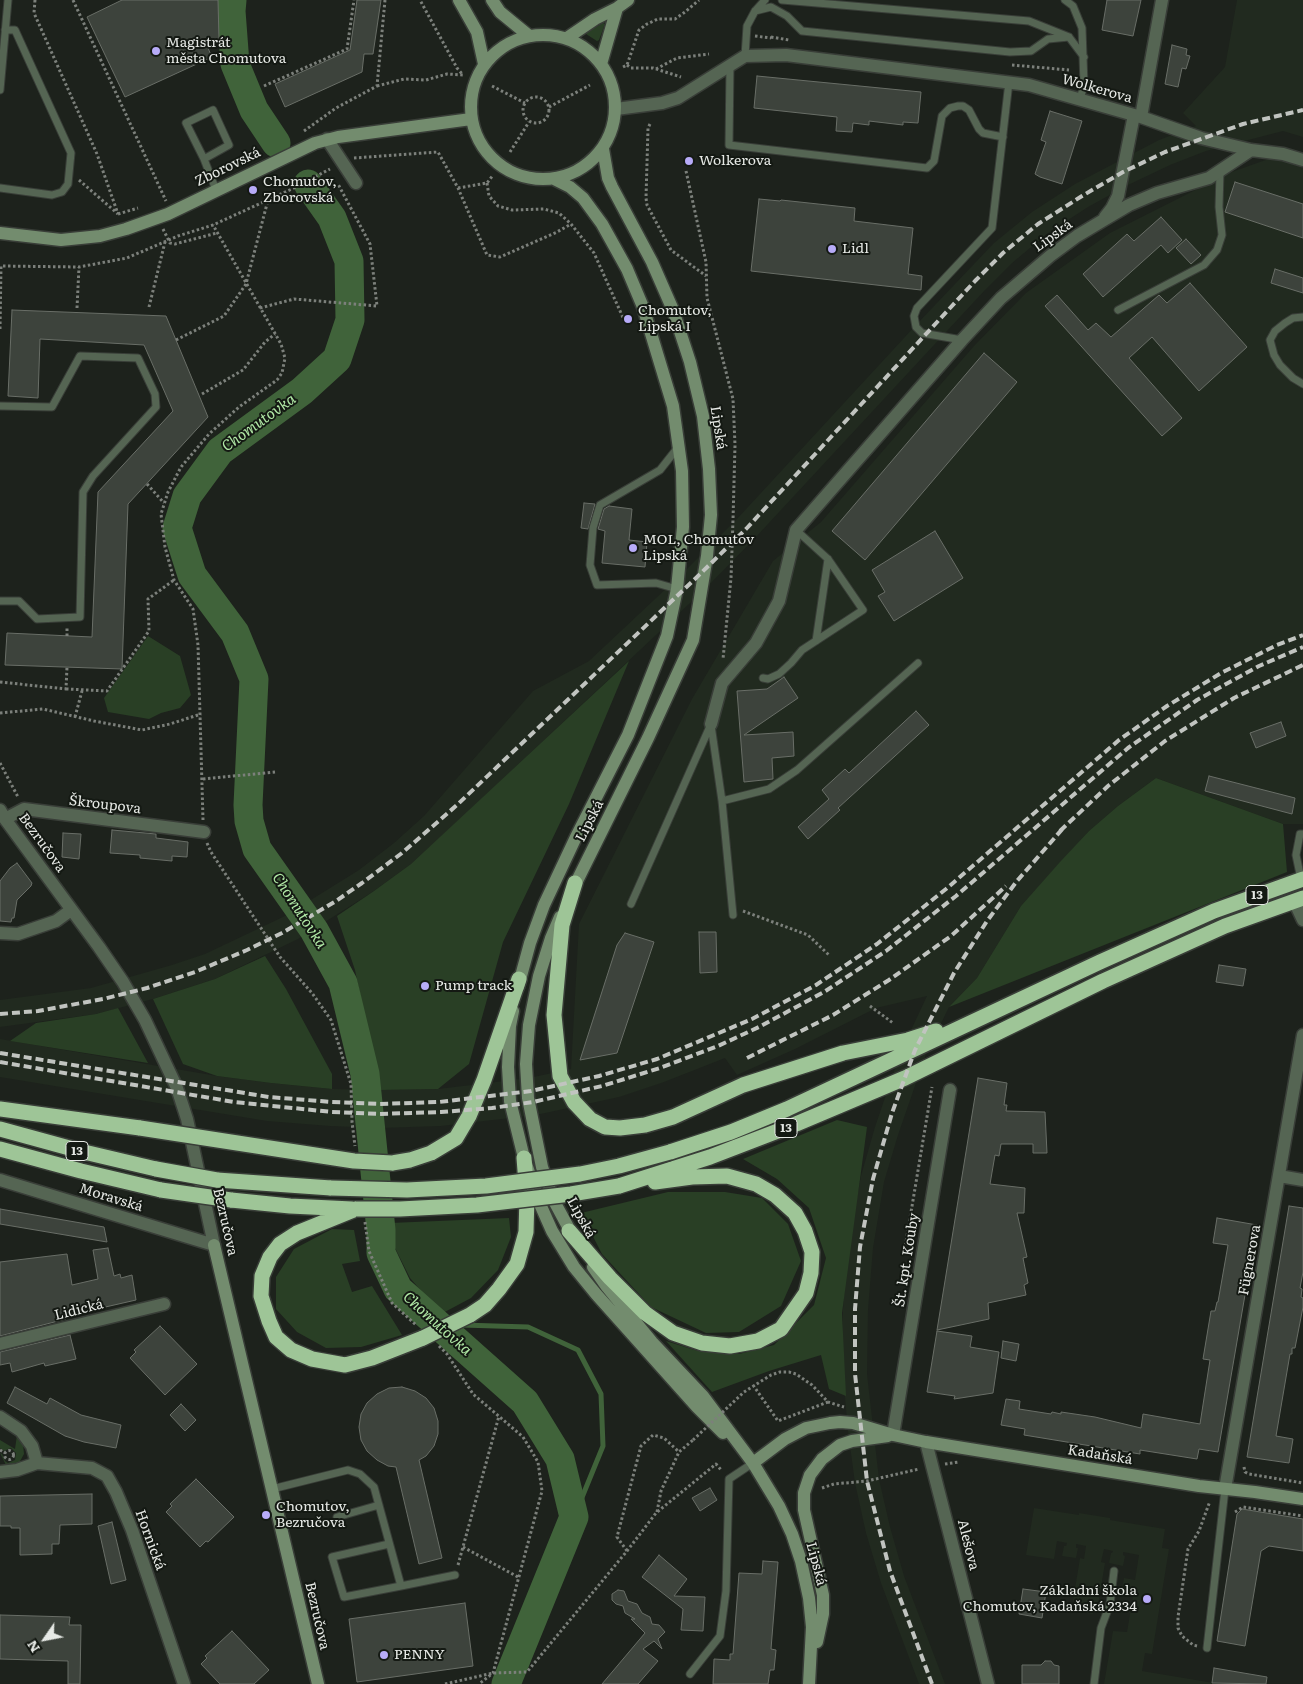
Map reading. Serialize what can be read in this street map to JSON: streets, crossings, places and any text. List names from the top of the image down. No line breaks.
{"streets":{"highway":["13"],"street":["Wolkerova","Zborovská","Lipská","Škroupova","Bezručova","Moravská","Št. kpt. Kouby","Fügnerova","Lidická","Kadaňská","Hornická","Alešova"]},"crossings":[["Wolkerova","Lipská"],["Lipská","Kadaňská"],["Bezručova","Moravská"],["Št. kpt. Kouby","Kadaňská"],["Fügnerova","Kadaňská"],["Kadaňská","Alešova"]],"water":["Chomutovka"],"places":["Magistrát města Chomutova","Wolkerova","Chomutov, Zborovská","Lidl","Chomutov, Lipská I","MOL, Chomutov Lipská","Pump track","Chomutov, Bezručova","Základní škola Chomutov, Kadaňská 2334","PENNY"],"north":"bottom left"}
